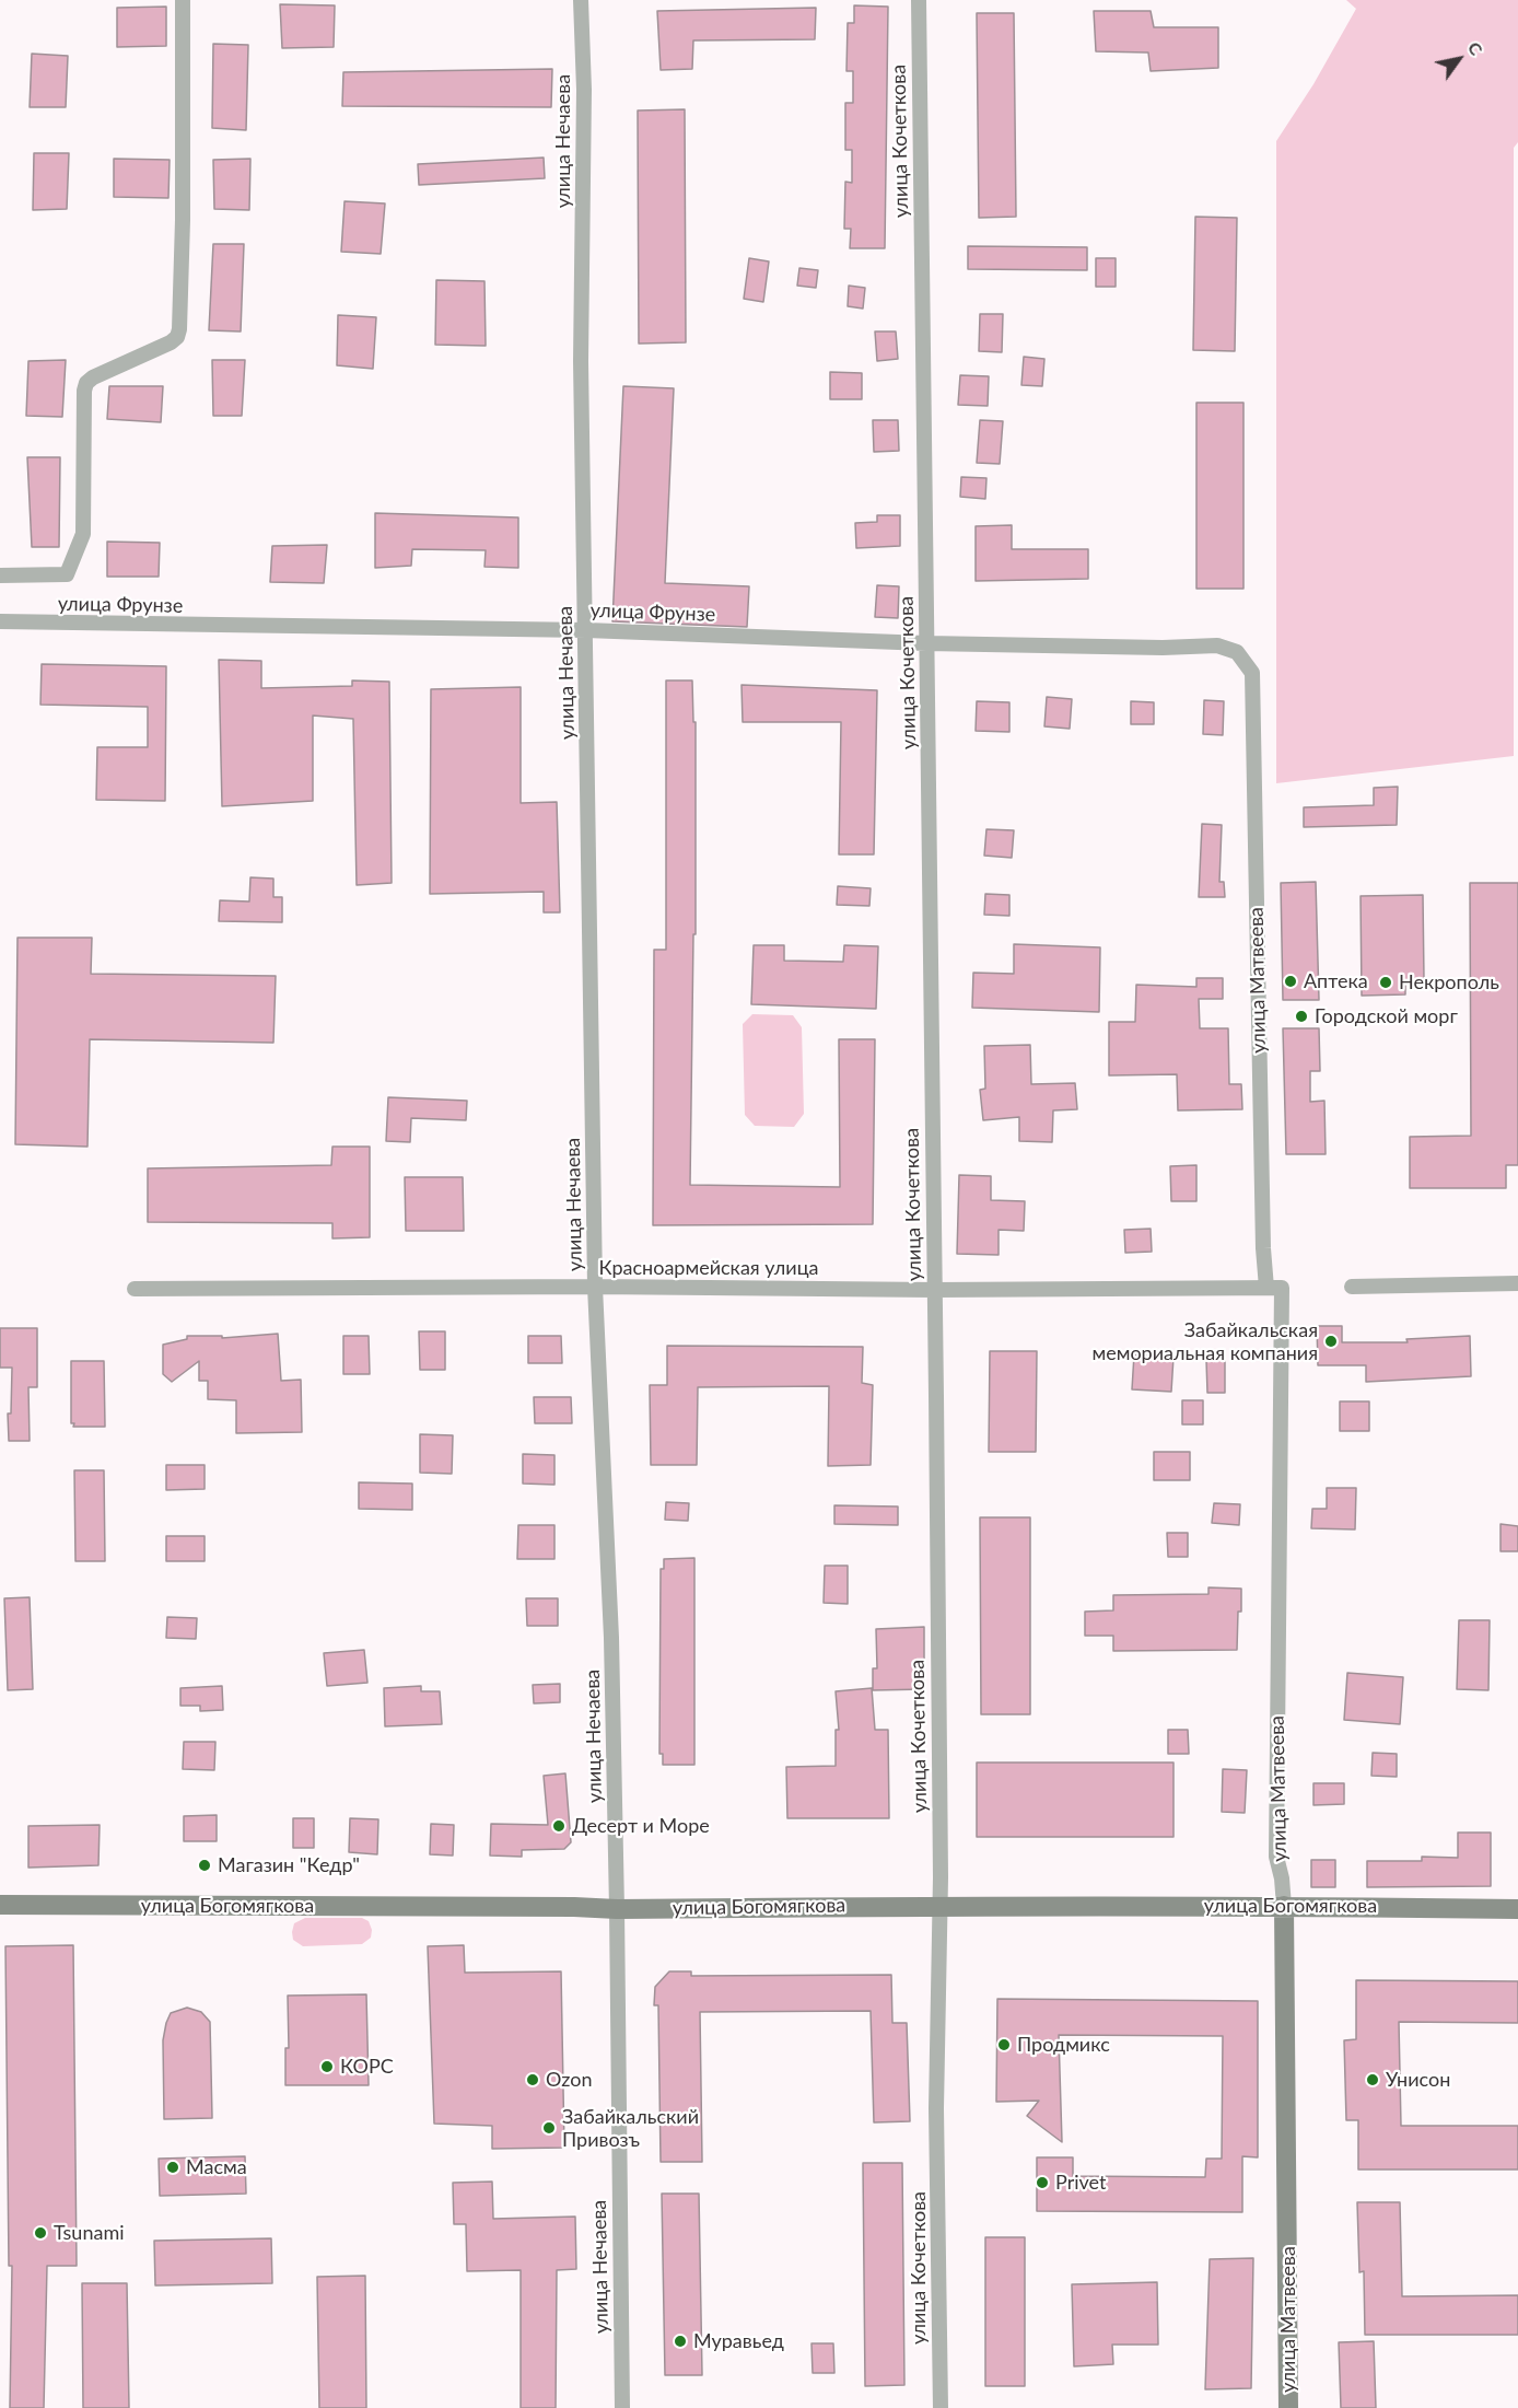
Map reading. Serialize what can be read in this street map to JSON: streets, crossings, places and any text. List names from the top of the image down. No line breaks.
{"streets":{"street":["улица Нечаева","улица Кочеткова","улица Фрунзе","улица Матвеева","Красноармейская улица","улица Богомягкова"]},"crossings":[["улица Нечаева","улица Фрунзе"],["улица Нечаева","Красноармейская улица"],["улица Нечаева","улица Богомягкова"],["улица Кочеткова","улица Фрунзе"],["улица Кочеткова","Красноармейская улица"],["улица Кочеткова","улица Богомягкова"],["улица Фрунзе","улица Матвеева"],["улица Матвеева","Красноармейская улица"],["улица Матвеева","улица Богомягкова"]],"places":["Аптека","Некрополь","Городской морг","Забайкальская мемориальная компания","Десерт и Море","Магазин \"Кедр\"","Продмикс","КОРС","Ozon","Унисон","Забайкальский Привозъ","Масма","Privet","Tsunami","Муравьед"],"north":"top right"}
